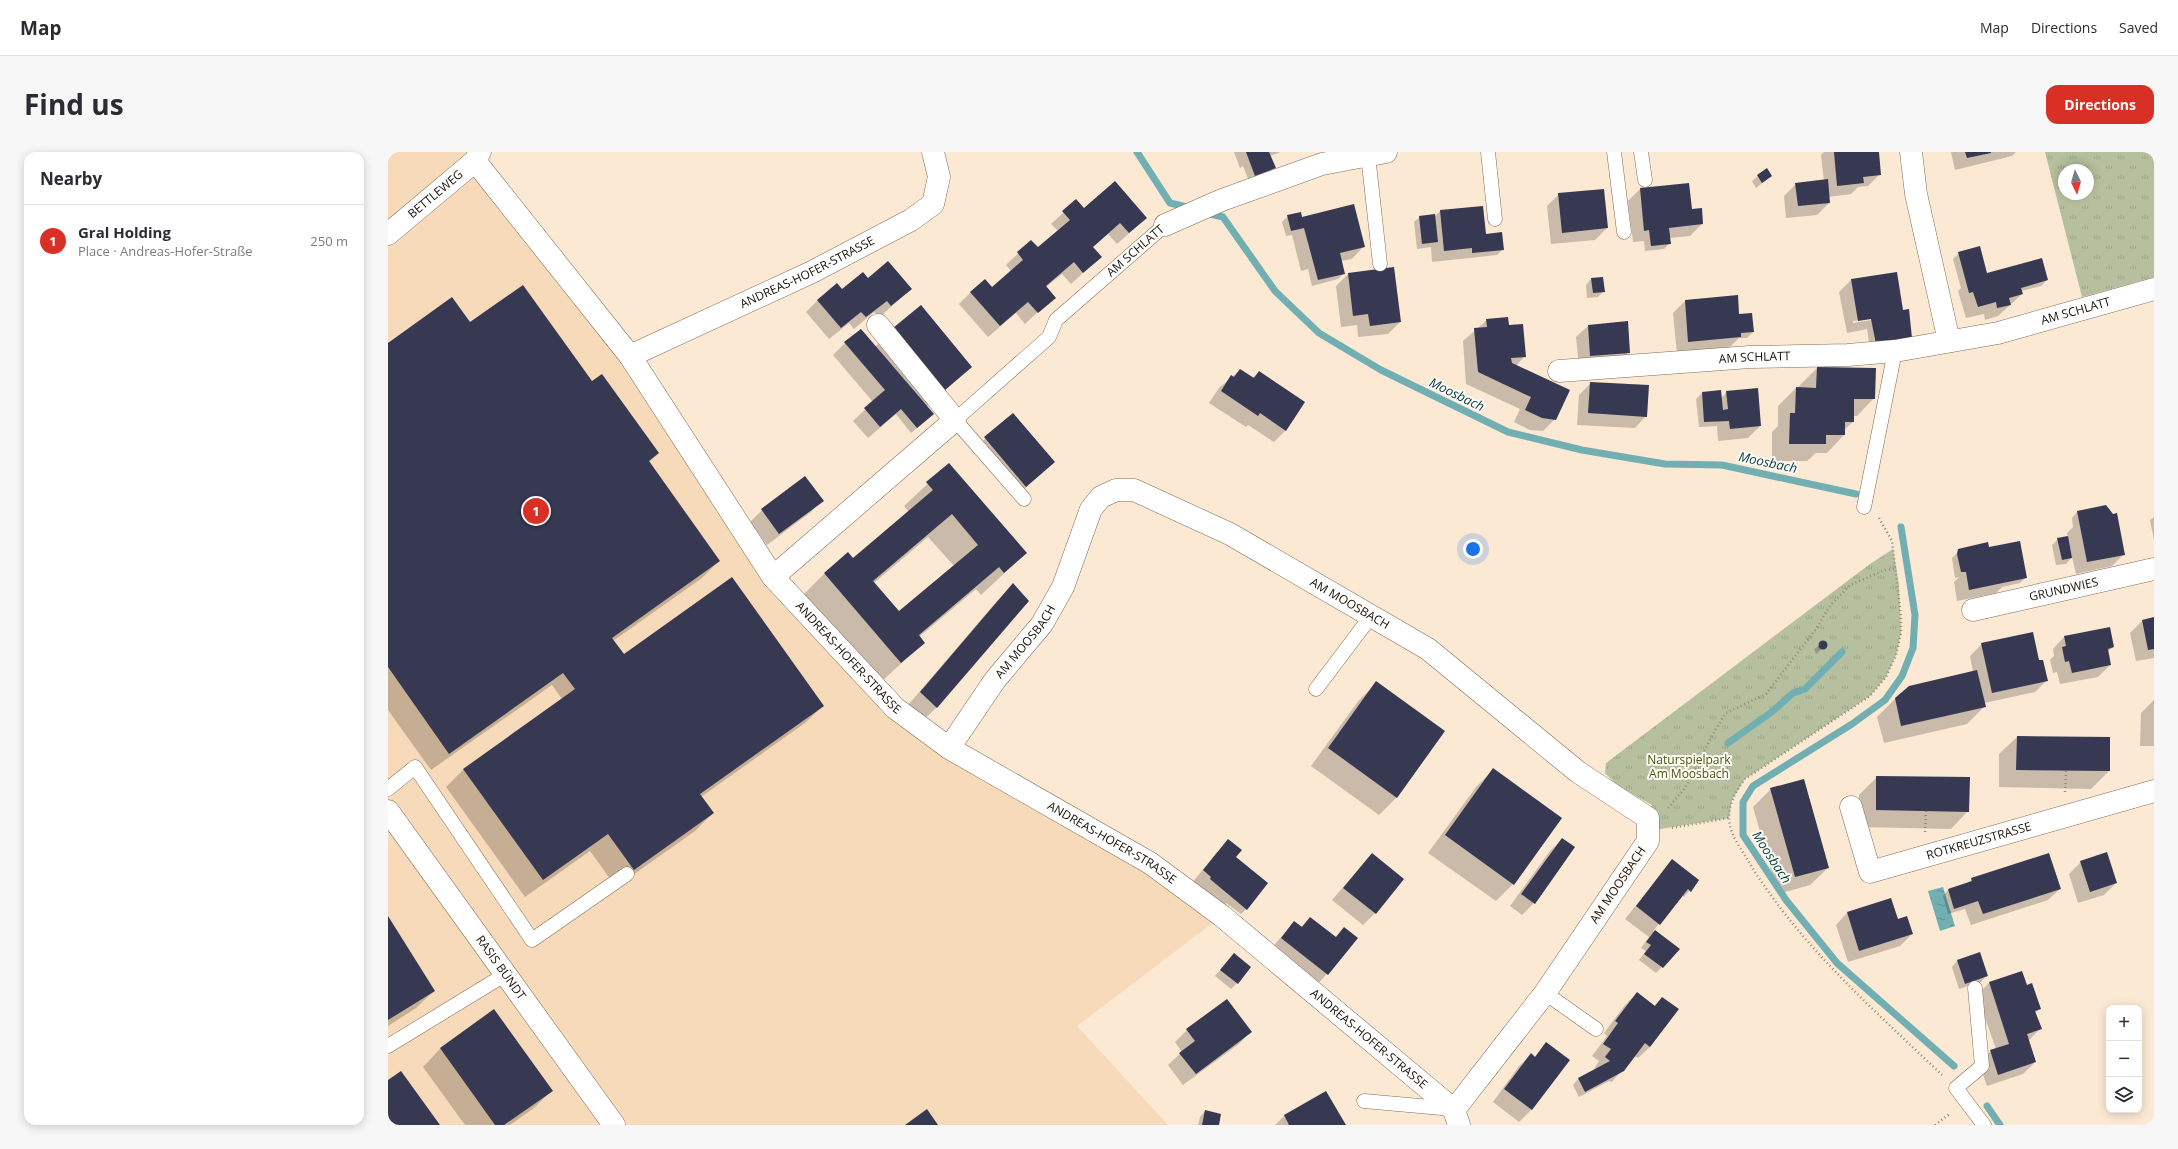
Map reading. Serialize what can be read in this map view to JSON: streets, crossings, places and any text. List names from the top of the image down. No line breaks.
{"streets":{"street":["BETTLEWEG","AM SCHLATT","ANDREAS-HOFER-STRASSE","GRUNDWIES","AM MOOSBACH","ROTKREUZSTRASSE","RASIS BÜNDT"]},"crossings":[["BETTLEWEG","ANDREAS-HOFER-STRASSE"],["ANDREAS-HOFER-STRASSE","AM MOOSBACH"]],"water":["Moosbach"],"parks":["Naturspielpark Am Moosbach"],"north":"bottom","page":{"header":"Map","nav":["Map","Directions","Saved"],"title":"Find us","buttons":"Directions","heading":"Nearby","list":[{"mark":"1","name":"Gral Holding","note":"Place · Andreas-Hofer-Straße","value":"250 m"}],"pins":"1","map_buttons":["+","−"]}}
